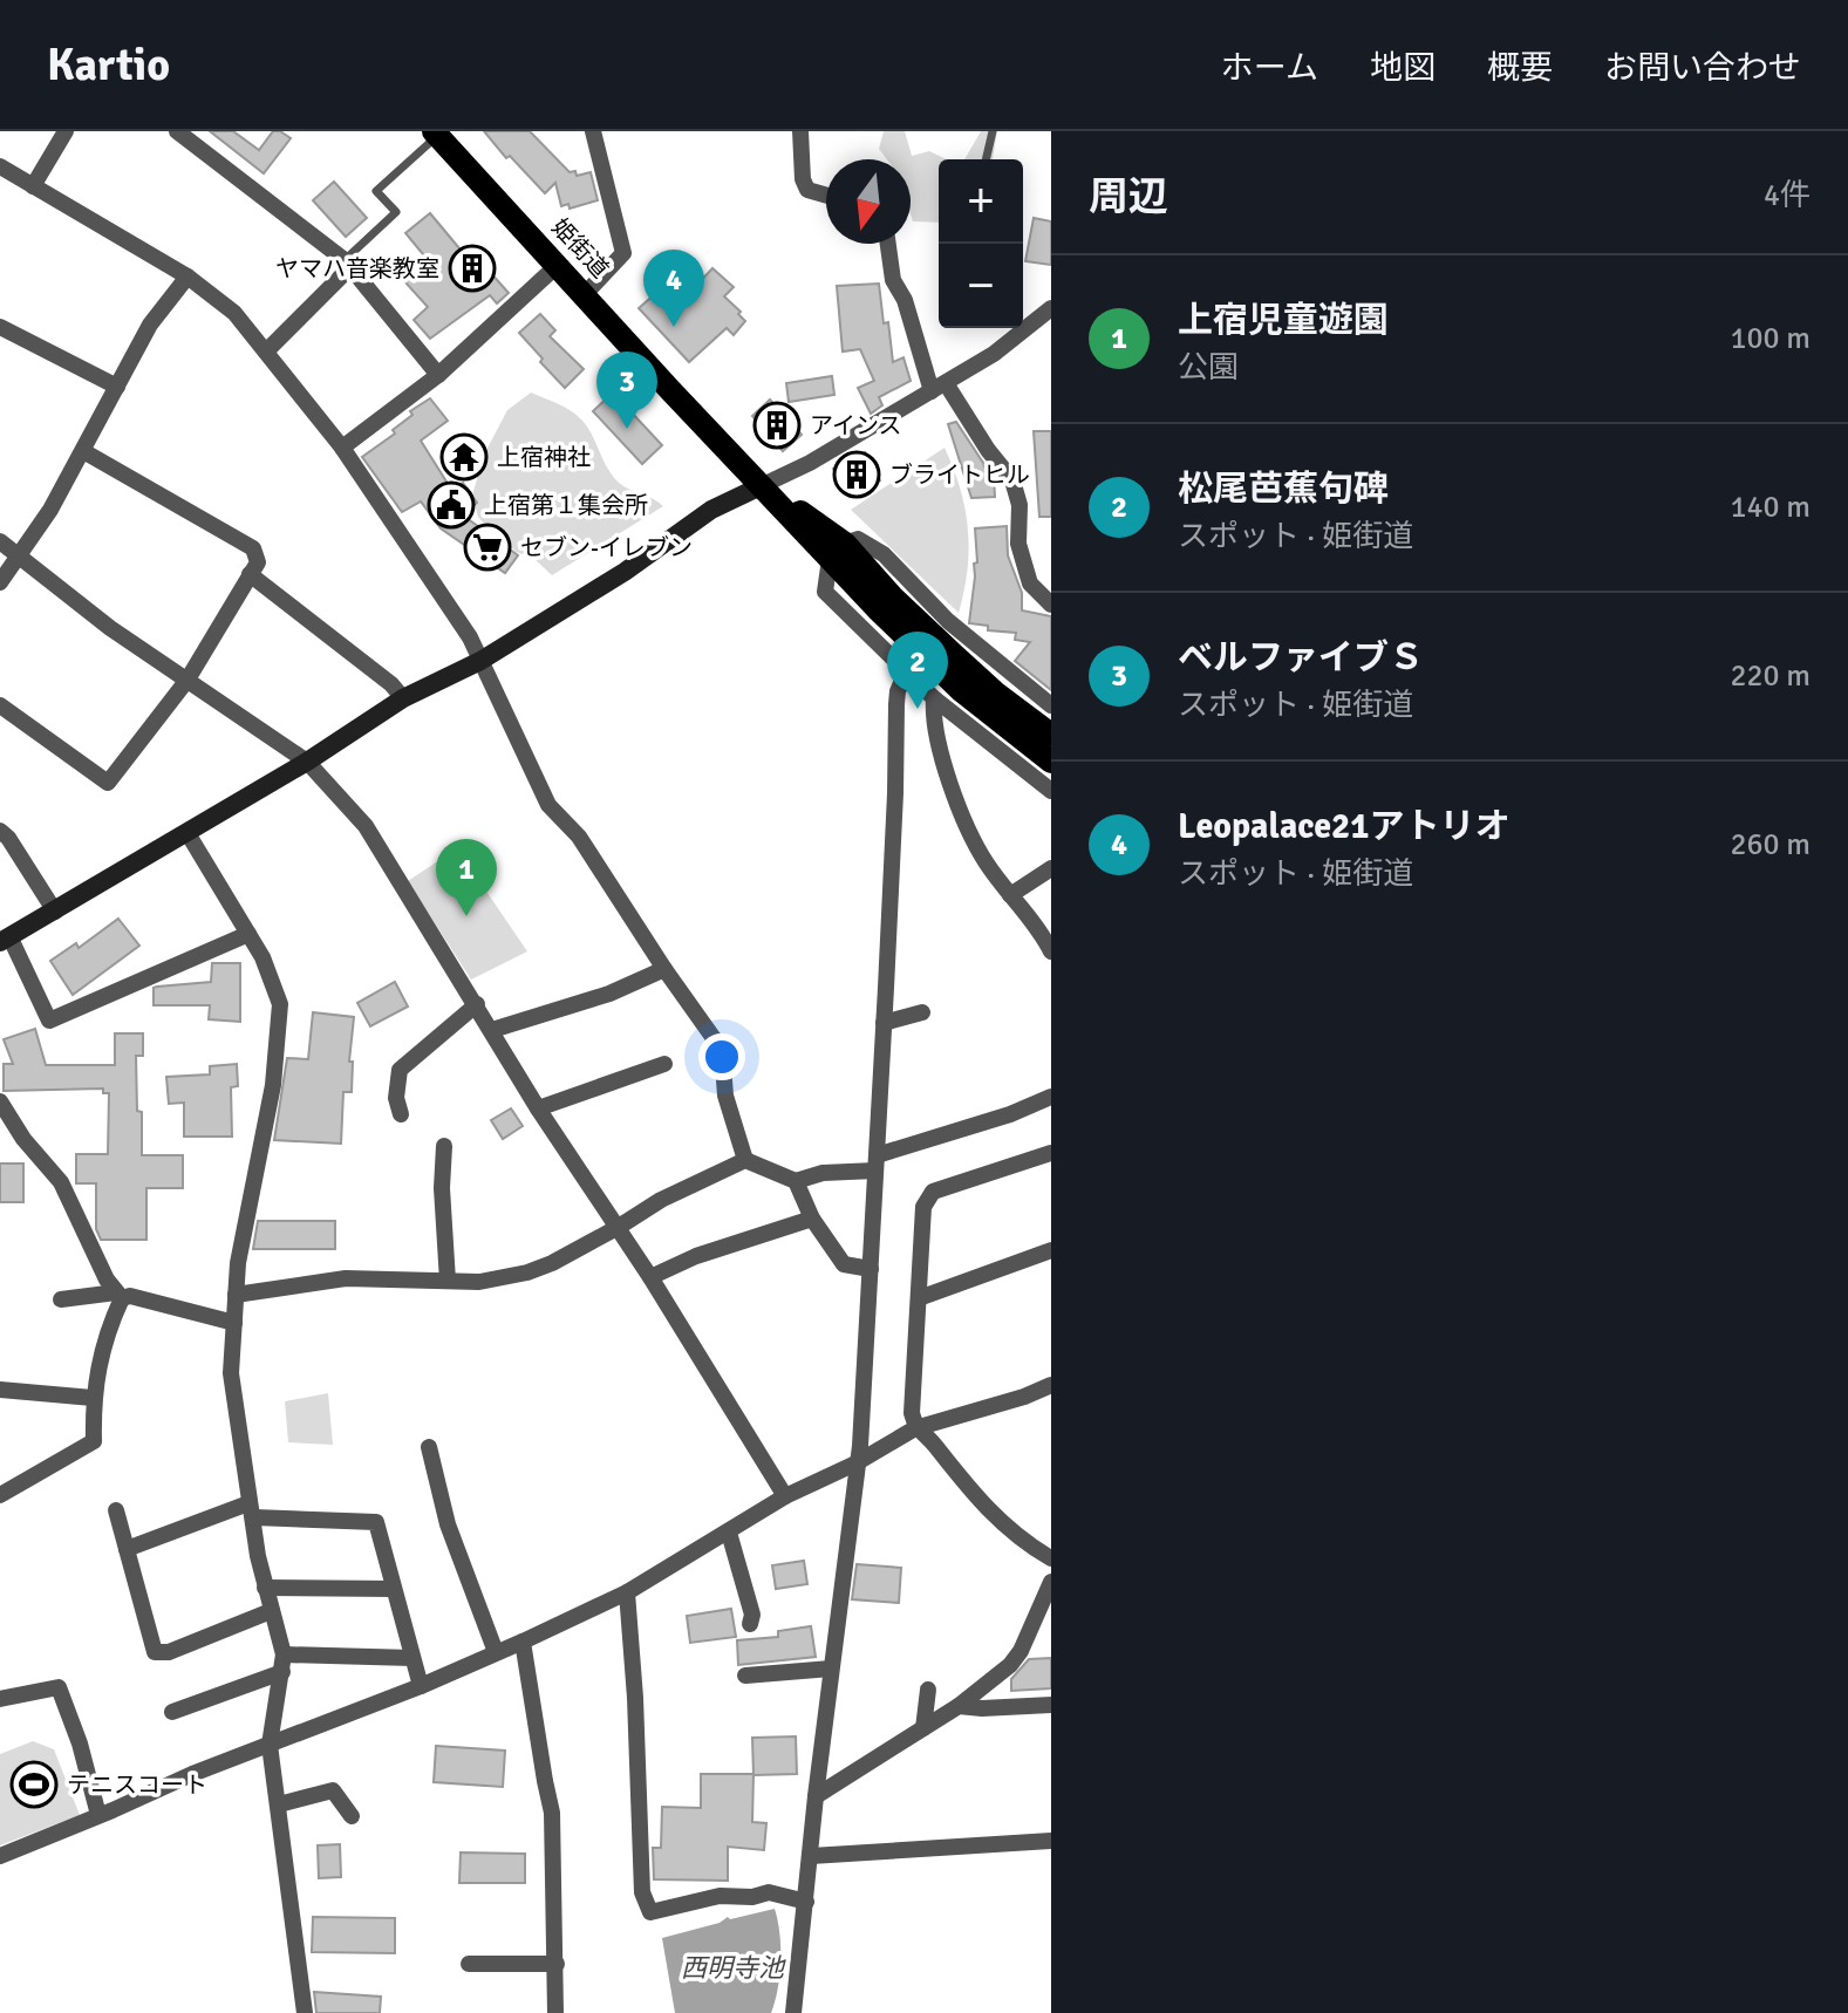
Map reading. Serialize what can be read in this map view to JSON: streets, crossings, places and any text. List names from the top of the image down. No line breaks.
{"streets":{"main road":["姫街道"]},"water":["西明寺池"],"places":{"building":["ヤマハ音楽教室","アインス","ブライトヒル"],"temple":["上宿神社"],"public building":["上宿第１集会所"],"supermarket":["セブン-イレブン"],"sports":["テニスコート"]},"north":"bottom","page":{"header":"Kartio","nav":["ホーム","地図","概要","お問い合わせ"],"heading":["周辺","4件"],"map_buttons":["+","−"],"pins":["4","3","2","1"],"list":[{"mark":"1","name":"上宿児童遊園","note":"公園","value":"100 m"},{"mark":"2","name":"松尾芭蕉句碑","note":"スポット · 姫街道","value":"140 m"},{"mark":"3","name":"ベルファイブＳ","note":"スポット · 姫街道","value":"220 m"},{"mark":"4","name":"Leopalace21アトリオ","note":"スポット · 姫街道","value":"260 m"}]}}
